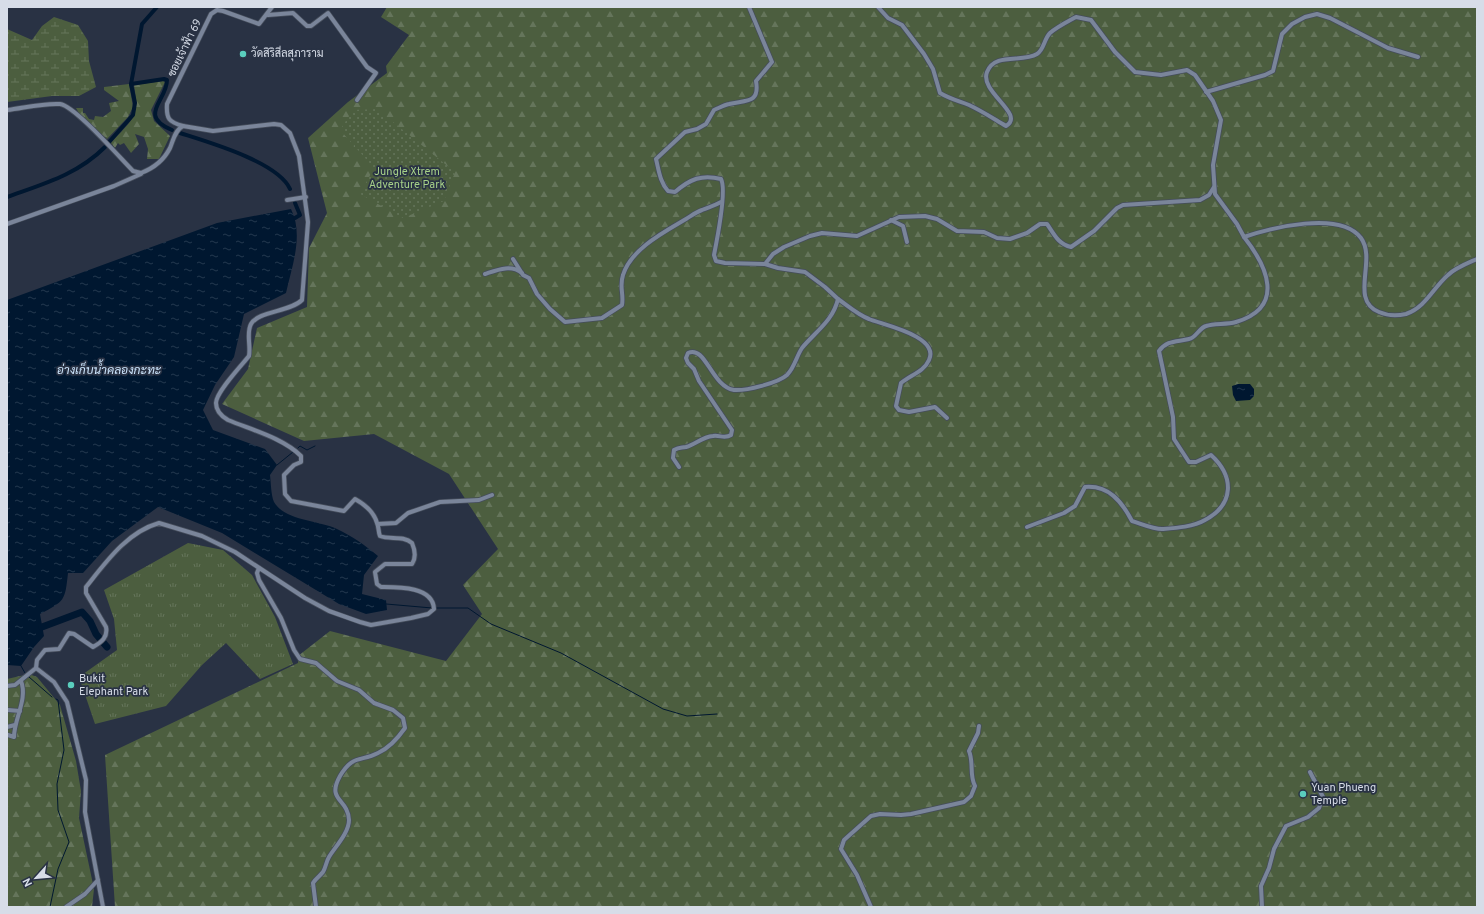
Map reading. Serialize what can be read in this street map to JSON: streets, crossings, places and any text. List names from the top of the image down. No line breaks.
{"streets":{"street":["ซอยเจ้าฟ้า 69"]},"water":["อ่างเก็บน้ำคลองกะทะ"],"parks":["Jungle Xtrem Adventure Park"],"places":["วัดสิริสีลสุภาราม","Bukit Elephant Park","Yuan Phueng Temple"],"north":"bottom left"}
